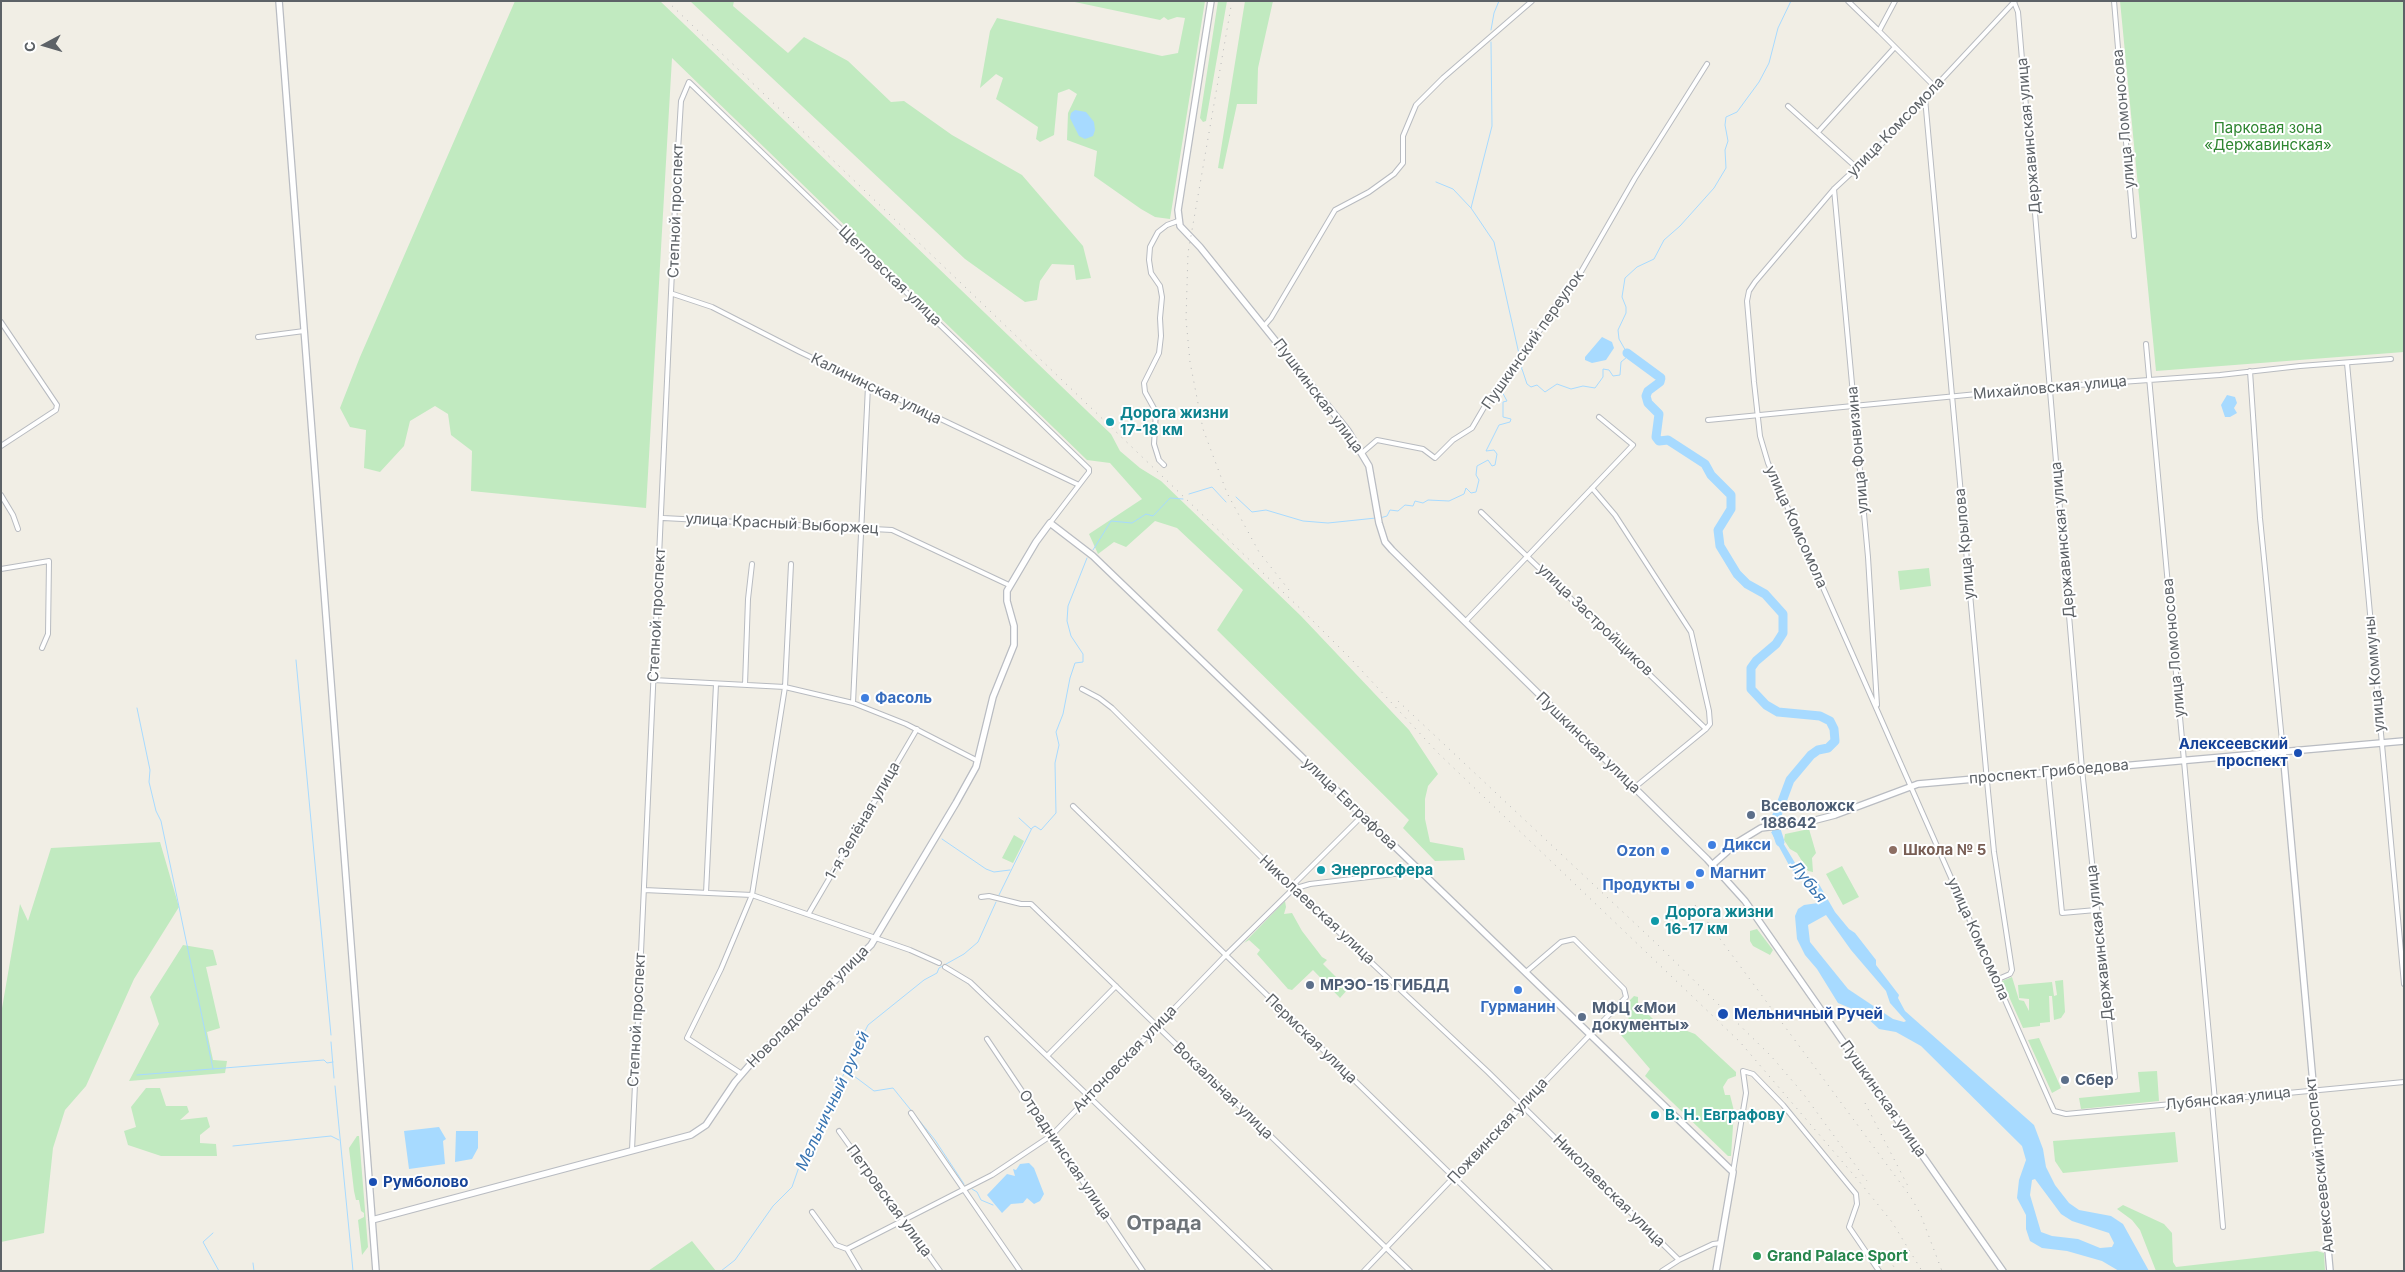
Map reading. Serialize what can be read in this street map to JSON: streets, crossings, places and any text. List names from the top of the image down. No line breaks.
{"streets":{"street":["улица Ломоносова","улица Комсомола","Державинская улица","Степной проспект","Щегловская улица","Пушкинский переулок","Михайловская улица","Калининская улица","Пушкинская улица","улица Фонвизина","улица Красный Выборжец","улица Крылова","улица Застройщиков","улица Коммуны","проспект Грибоедова","улица Евграфова","1-я Зелёная улица","Николаевская улица","Новоладожская улица","Пермская улица","Антоновская улица","Вокзальная улица","Лубянская улица","Пожвинская улица","Отраднинская улица","Алексеевский проспект","Петровская улица"]},"crossings":[["улица Ломоносова","Михайловская улица"],["улица Ломоносова","проспект Грибоедова"],["улица Ломоносова","Лубянская улица"],["улица Комсомола","Державинская улица"],["улица Комсомола","Михайловская улица"],["улица Комсомола","улица Фонвизина"],["улица Комсомола","улица Крылова"],["улица Комсомола","проспект Грибоедова"],["улица Комсомола","Лубянская улица"],["Державинская улица","Михайловская улица"],["Державинская улица","проспект Грибоедова"],["Степной проспект","Щегловская улица"],["Степной проспект","Калининская улица"],["Степной проспект","улица Красный Выборжец"],["Степной проспект","Новоладожская улица"],["Щегловская улица","Калининская улица"],["Пушкинский переулок","Пушкинская улица"],["Михайловская улица","улица Фонвизина"],["Михайловская улица","улица Крылова"],["Михайловская улица","улица Коммуны"],["Михайловская улица","Алексеевский проспект"],["Пушкинская улица","проспект Грибоедова"],["улица Красный Выборжец","Новоладожская улица"],["улица Крылова","проспект Грибоедова"],["улица Коммуны","проспект Грибоедова"],["проспект Грибоедова","Алексеевский проспект"],["улица Евграфова","Антоновская улица"],["улица Евграфова","Пожвинская улица"],["Николаевская улица","Антоновская улица"],["Николаевская улица","Пожвинская улица"],["Пермская улица","Антоновская улица"],["Пермская улица","Пожвинская улица"],["Антоновская улица","Вокзальная улица"],["Антоновская улица","Отраднинская улица"],["Антоновская улица","Петровская улица"],["Вокзальная улица","Пожвинская улица"],["Лубянская улица","Алексеевский проспект"]],"districts":["Отрада"],"water":["Лубья","Мельничный ручей"],"parks":["Парковая зона «Державинская»"],"places":["Дорога жизни 17-18 км","Фасоль","Алексеевский проспект","Всеволожск 188642","Дикси","Школа № 5","Ozon","Энергосфера","Магнит","Продукты","Дорога жизни 16-17 км","МРЭО-15 ГИБДД","Гурманин","Мельничный Ручей","МФЦ «Мои документы»","Сбер","В. Н. Евграфову","Румболово","Grand Palace Sport"],"north":"left"}
